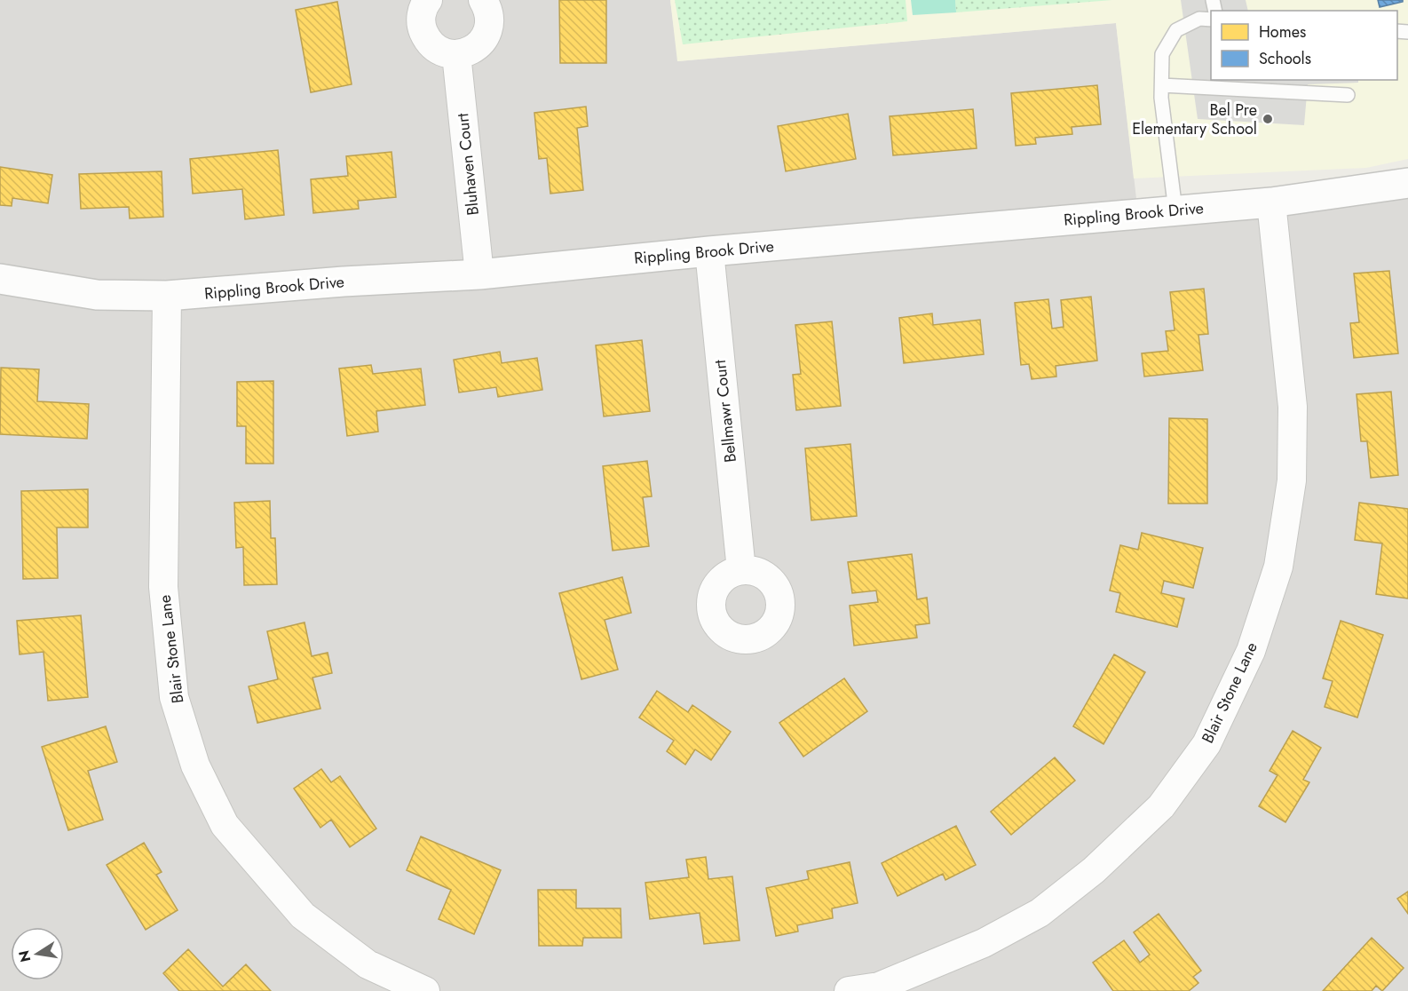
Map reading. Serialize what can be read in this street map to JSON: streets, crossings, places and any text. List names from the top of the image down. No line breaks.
{"streets":{"street":["Bluhaven Court","Rippling Brook Drive","Bellmawr Court","Blair Stone Lane"]},"crossings":[["Bluhaven Court","Rippling Brook Drive"],["Rippling Brook Drive","Bellmawr Court"],["Rippling Brook Drive","Blair Stone Lane"]],"places":["Bel Pre Elementary School"],"legend":["Homes","Schools"],"north":"left"}
